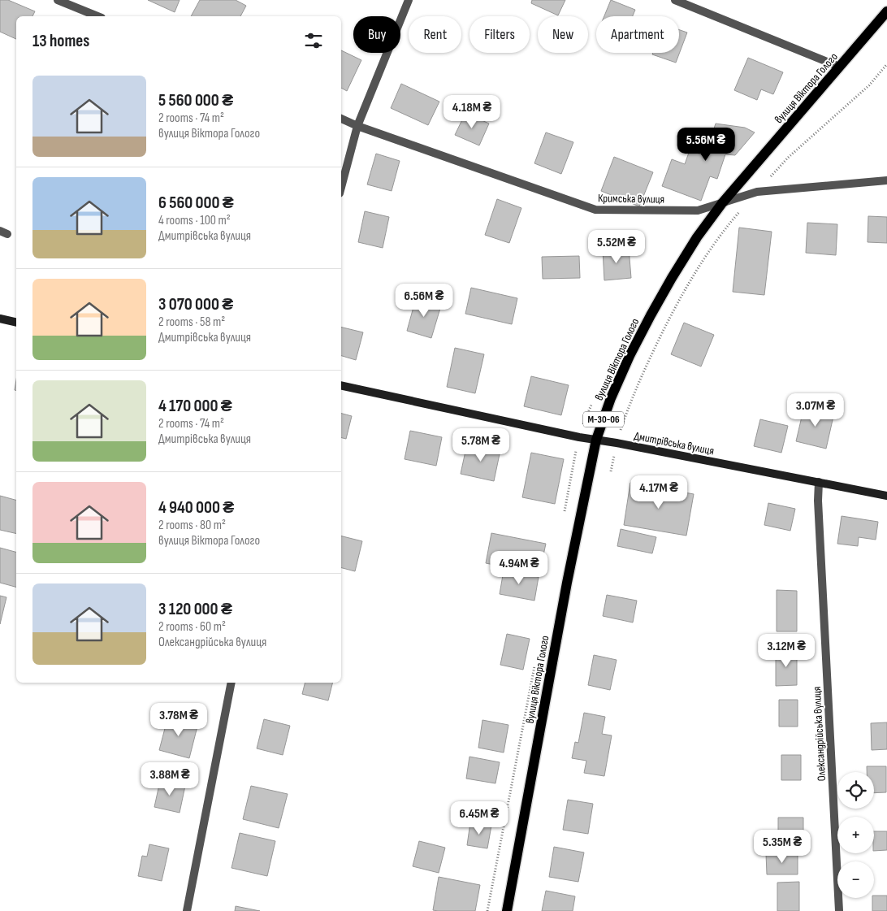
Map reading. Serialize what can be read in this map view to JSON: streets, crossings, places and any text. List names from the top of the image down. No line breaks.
{"streets":{"main road":["вулиця Віктора Голого","М-30-06","Дмитрівська вулиця"],"street":["Кримська вулиця","Олександрійська вулиця"]},"crossings":[["вулиця Віктора Голого","Кримська вулиця"],["вулиця Віктора Голого","Дмитрівська вулиця"],["Дмитрівська вулиця","Олександрійська вулиця"]],"page":{"chip":["Buy","Rent","Filters","New","Apartment"],"heading":"13 homes","list":[{"name":"5 560 000 ₴","note":"2 rooms · 74 m² · вулиця Віктора Голого"},{"name":"6 560 000 ₴","note":"4 rooms · 100 m² · Дмитрівська вулиця"},{"name":"3 070 000 ₴","note":"2 rooms · 58 m² · Дмитрівська вулиця"},{"name":"4 170 000 ₴","note":"2 rooms · 74 m² · Дмитрівська вулиця"},{"name":"4 940 000 ₴","note":"2 rooms · 80 m² · вулиця Віктора Голого"},{"name":"3 120 000 ₴","note":"2 rooms · 60 m² · Олександрійська вулиця"}],"price":["4.18M ₴","5.56M ₴","5.52M ₴","6.56M ₴","3.07M ₴","5.78M ₴","4.17M ₴","4.94M ₴","3.12M ₴","3.78M ₴","3.88M ₴","6.45M ₴","5.35M ₴"],"map_buttons":["+","−"]}}
